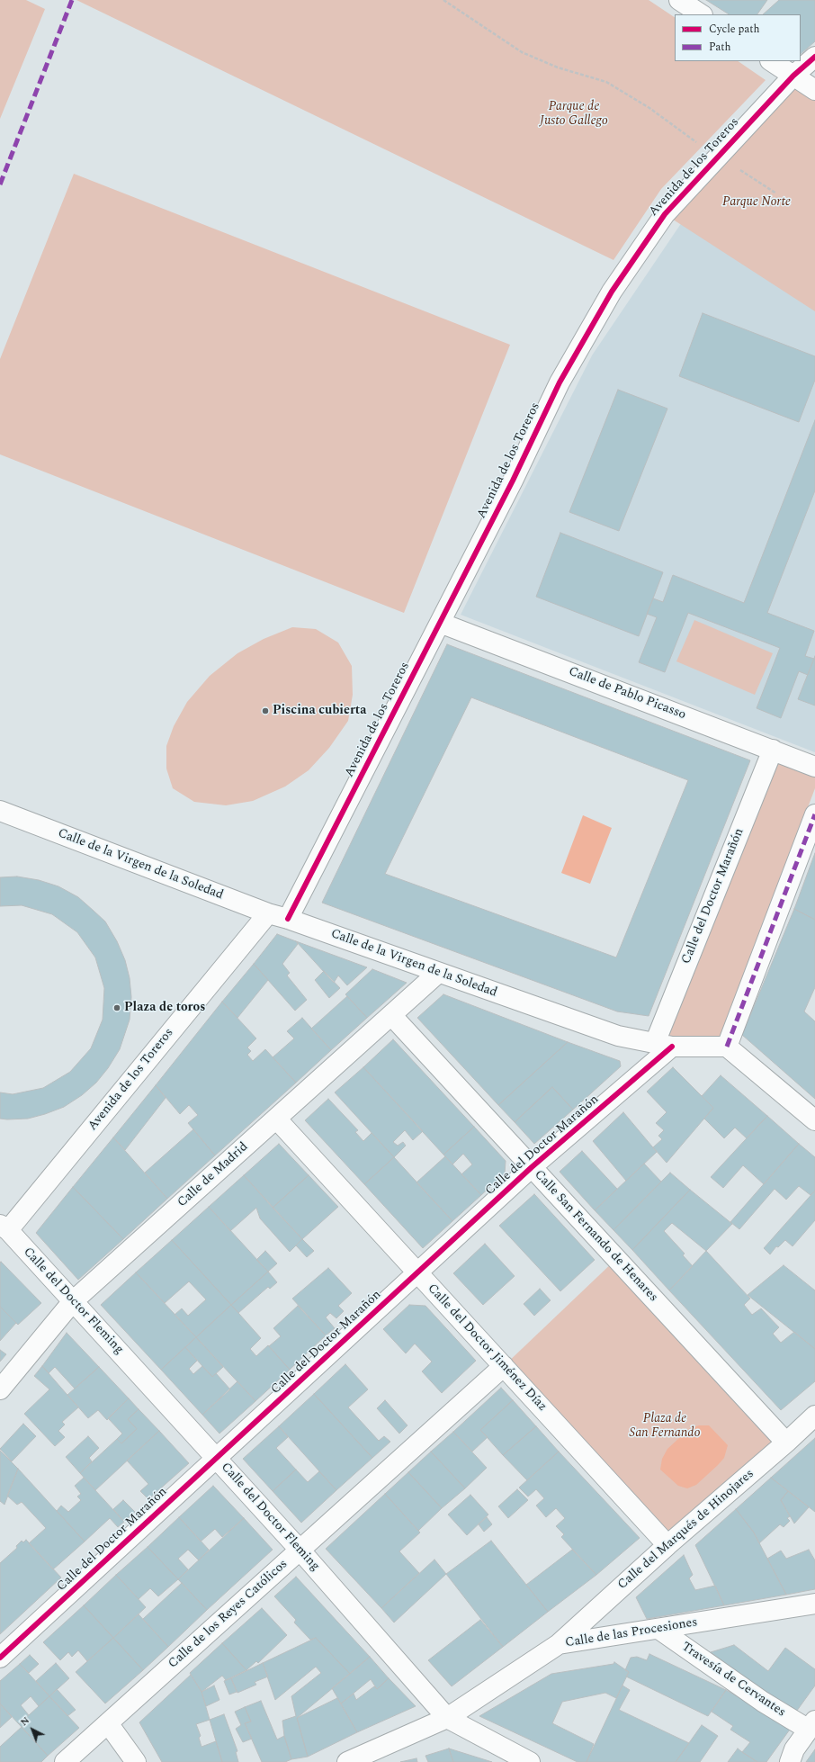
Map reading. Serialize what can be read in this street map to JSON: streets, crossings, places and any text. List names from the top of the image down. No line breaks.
{"streets":{"street":["Avenida de los Toreros","Calle de Pablo Picasso","Calle de la Virgen de la Soledad","Calle del Doctor Marañón","Calle de Madrid","Calle San Fernando de Henares","Calle del Doctor Fleming","Calle del Doctor Jiménez Díaz","Calle del Marqués de Hinojares","Calle de los Reyes Católicos","Calle de las Procesiones","Travesía de Cervantes"]},"crossings":[["Avenida de los Toreros","Calle de Pablo Picasso"],["Avenida de los Toreros","Calle de la Virgen de la Soledad"],["Avenida de los Toreros","Calle del Doctor Fleming"],["Calle de Pablo Picasso","Calle del Doctor Marañón"],["Calle de la Virgen de la Soledad","Calle del Doctor Marañón"],["Calle de la Virgen de la Soledad","Calle de Madrid"],["Calle del Doctor Marañón","Calle San Fernando de Henares"],["Calle del Doctor Marañón","Calle del Doctor Fleming"],["Calle del Doctor Marañón","Calle del Doctor Jiménez Díaz"],["Calle de Madrid","Calle San Fernando de Henares"],["Calle de Madrid","Calle del Doctor Fleming"],["Calle de Madrid","Calle del Doctor Jiménez Díaz"],["Calle San Fernando de Henares","Calle del Marqués de Hinojares"],["Calle del Doctor Fleming","Calle de los Reyes Católicos"],["Calle del Doctor Fleming","Calle de las Procesiones"],["Calle del Doctor Jiménez Díaz","Calle del Marqués de Hinojares"],["Calle del Doctor Jiménez Díaz","Calle de los Reyes Católicos"],["Calle del Marqués de Hinojares","Calle de las Procesiones"],["Calle de las Procesiones","Travesía de Cervantes"]],"parks":["Parque de Justo Gallego","Parque Norte","Plaza de San Fernando"],"places":["Piscina cubierta","Plaza de toros"],"legend":["Cycle path","Path"],"north":"top left"}
